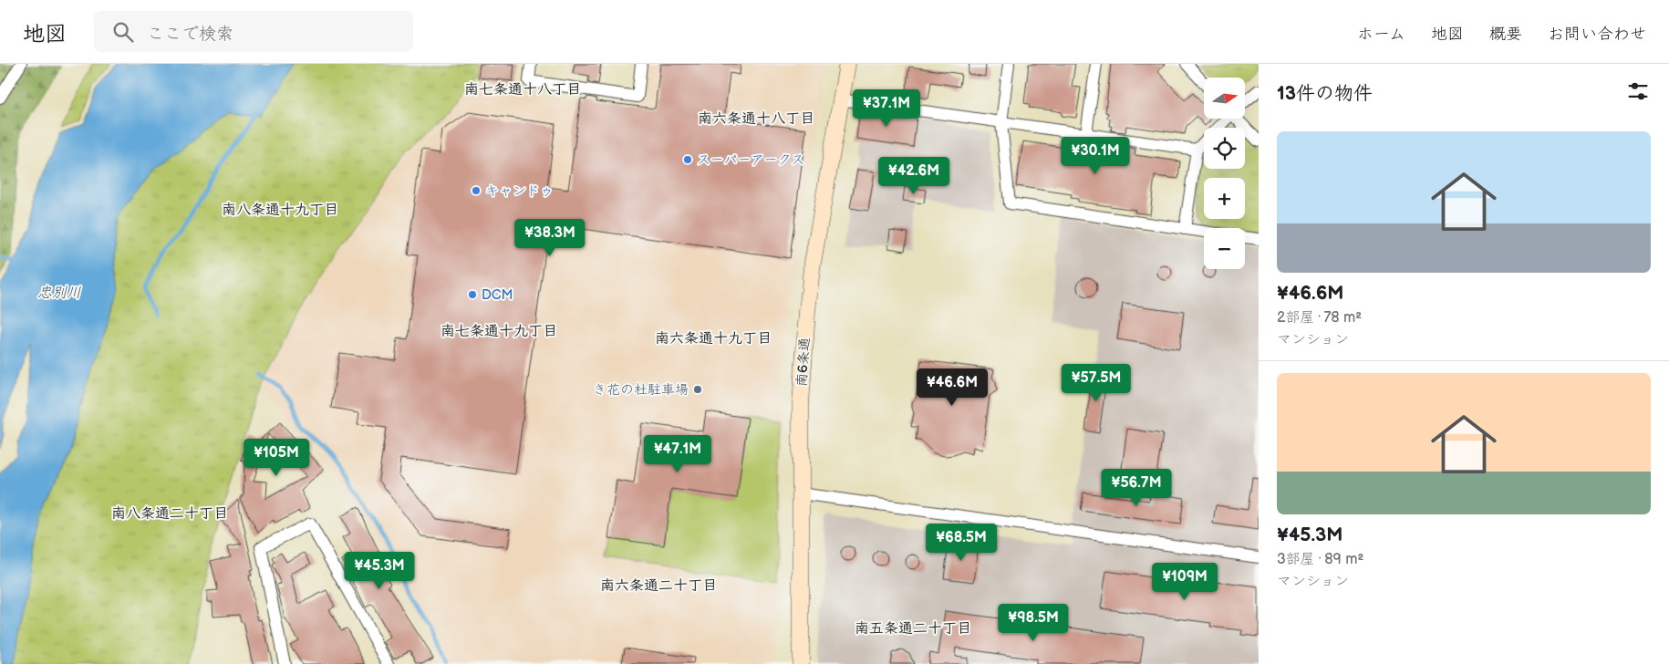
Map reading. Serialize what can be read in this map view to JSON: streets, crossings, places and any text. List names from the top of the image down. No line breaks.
{"streets":{"street":["南6条通"]},"districts":["南七条通十八丁目","南六条通十八丁目","南八条通十九丁目","南七条通十九丁目","南六条通十九丁目","南八条通二十丁目","南六条通二十丁目","南五条通二十丁目"],"water":["忠別川"],"places":["スーパーアークス","キャンドゥ","DCM","き花の杜駐車場"],"north":"right","page":{"header":"地図","search":"ここで検索","nav":["ホーム","地図","概要","お問い合わせ"],"heading":"13件の物件","map_buttons":["+","−"],"price":["¥37.1M","¥30.1M","¥42.6M","¥38.3M","¥57.5M","¥46.6M","¥47.1M","¥105M","¥56.7M","¥68.5M","¥45.3M","¥109M","¥98.5M"],"list":[{"name":"¥46.6M","note":"2部屋 · 78 m² · マンション"},{"name":"¥45.3M","note":"3部屋 · 89 m² · マンション"}]}}
